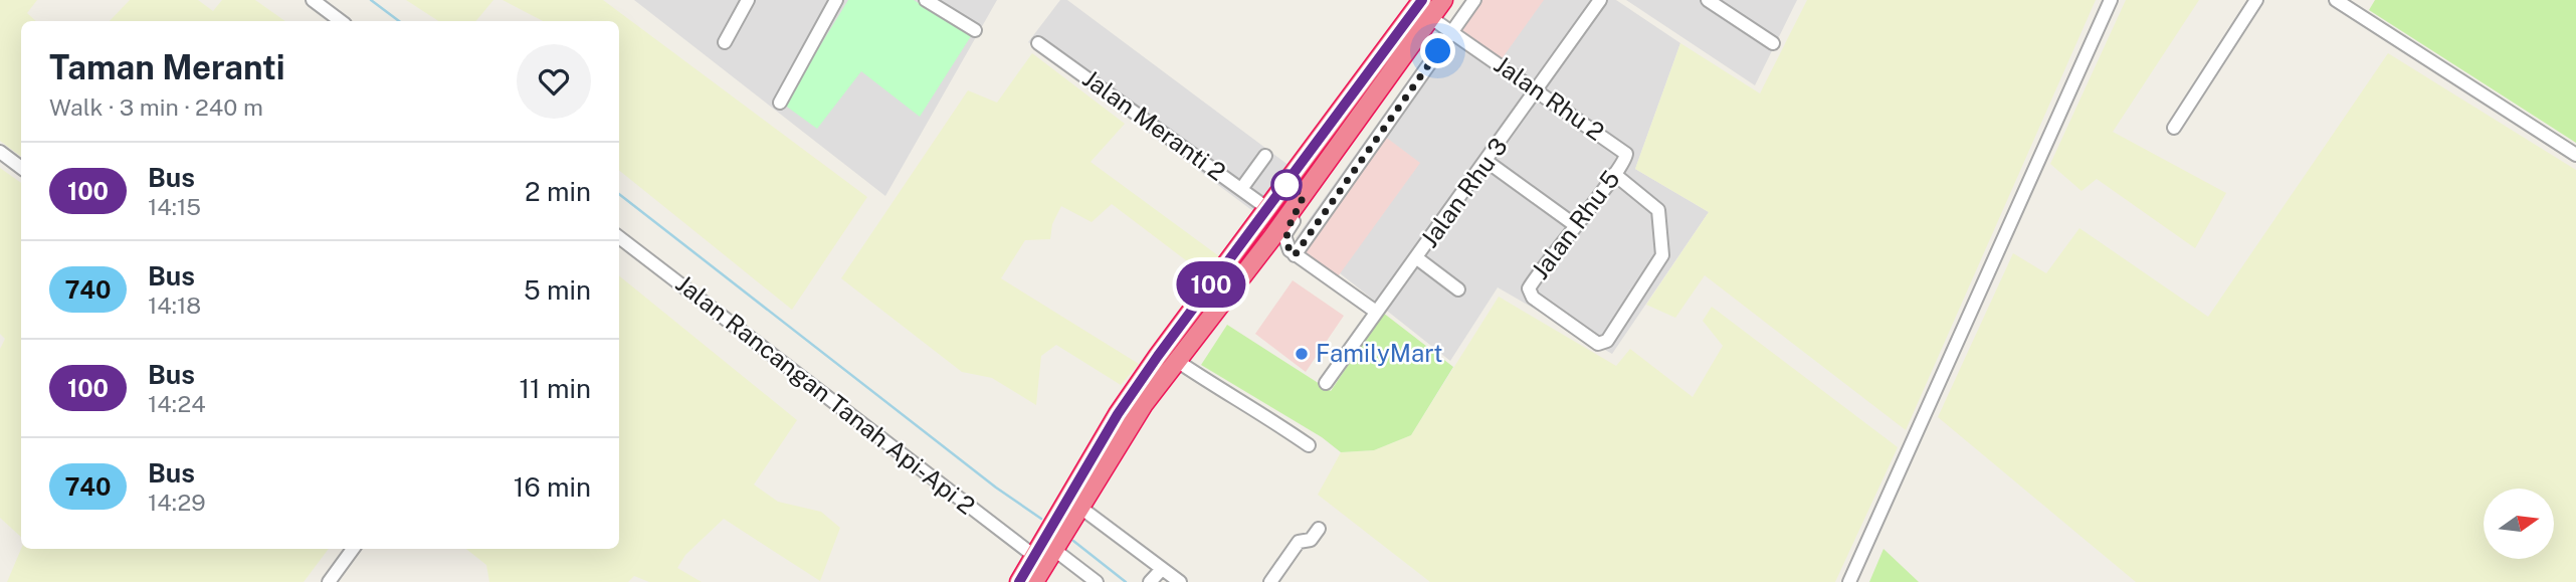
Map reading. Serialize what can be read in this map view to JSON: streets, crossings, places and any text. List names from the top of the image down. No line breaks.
{"streets":{"street":["Jalan Rhu 2","Jalan Meranti 2","Jalan Rhu 3","Jalan Rhu 5","Jalan Rancangan Tanah Api-Api 2"]},"crossings":[["Jalan Rhu 2","Jalan Rhu 3"],["Jalan Rhu 2","Jalan Rhu 5"]],"places":["FamilyMart"],"lines":["bus line 100"],"north":"right","page":{"on_map":"100","heading":["Taman Meranti","Walk · 3 min · 240 m"],"list":[{"mark":"100","name":"Bus","note":"14:15","value":"2 min"},{"mark":"740","name":"Bus","note":"14:18","value":"5 min"},{"mark":"100","name":"Bus","note":"14:24","value":"11 min"},{"mark":"740","name":"Bus","note":"14:29","value":"16 min"}]}}
